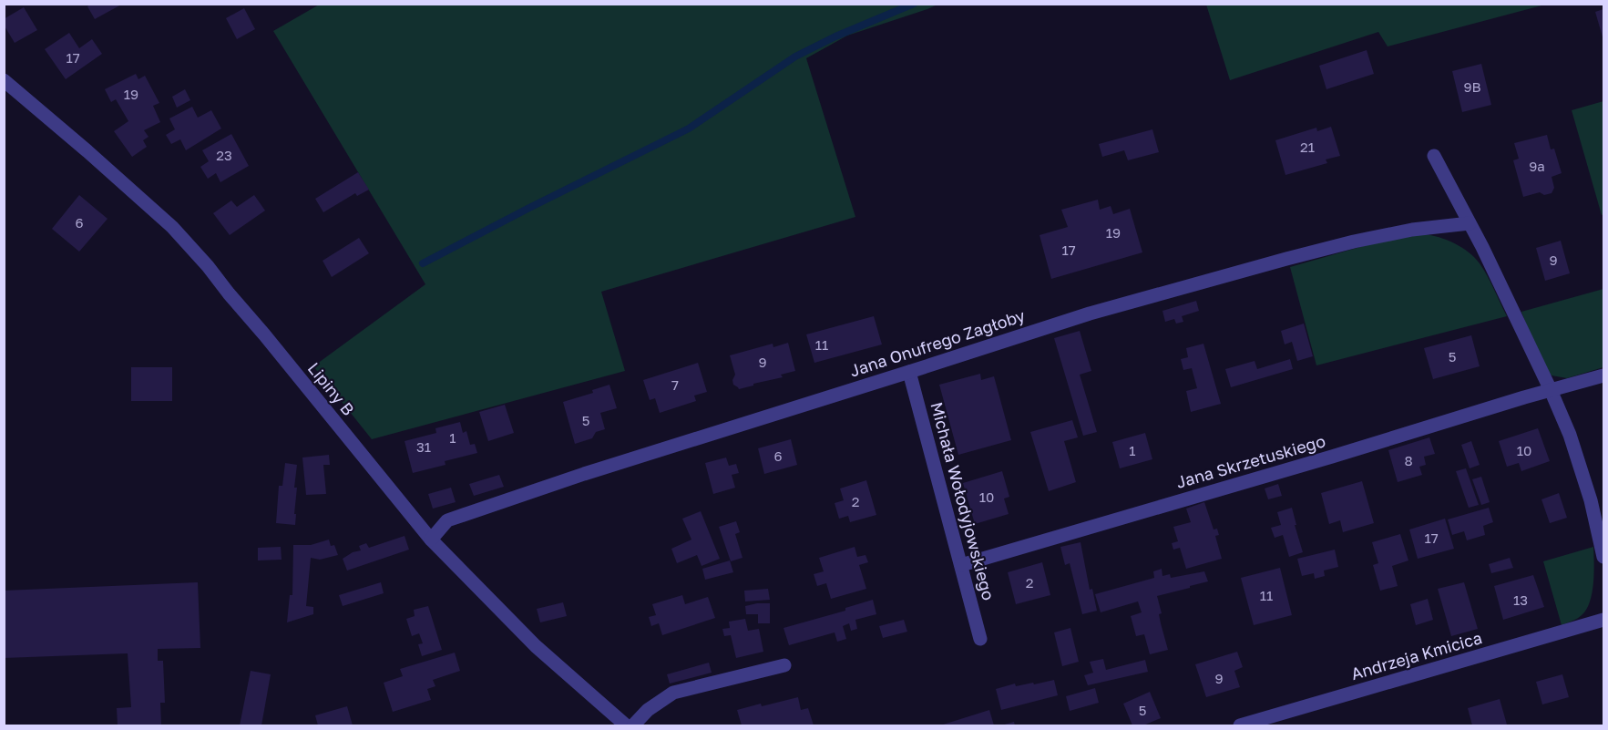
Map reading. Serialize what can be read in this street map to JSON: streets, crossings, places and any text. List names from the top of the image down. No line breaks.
{"streets":{"street":["Jana Onufrego Zagłoby","Lipiny B","Jana Skrzetuskiego","Michała Wołodyjowskiego","Andrzeja Kmicica"]},"crossings":[["Jana Onufrego Zagłoby","Lipiny B"],["Jana Onufrego Zagłoby","Michała Wołodyjowskiego"],["Jana Skrzetuskiego","Michała Wołodyjowskiego"]],"house_numbers":["17","9B","19","21","23","9a","6","19","17","9","11","5","9","7","5","1","31","1","10","6","8","10","2","17","2","11","13","9","5"]}
